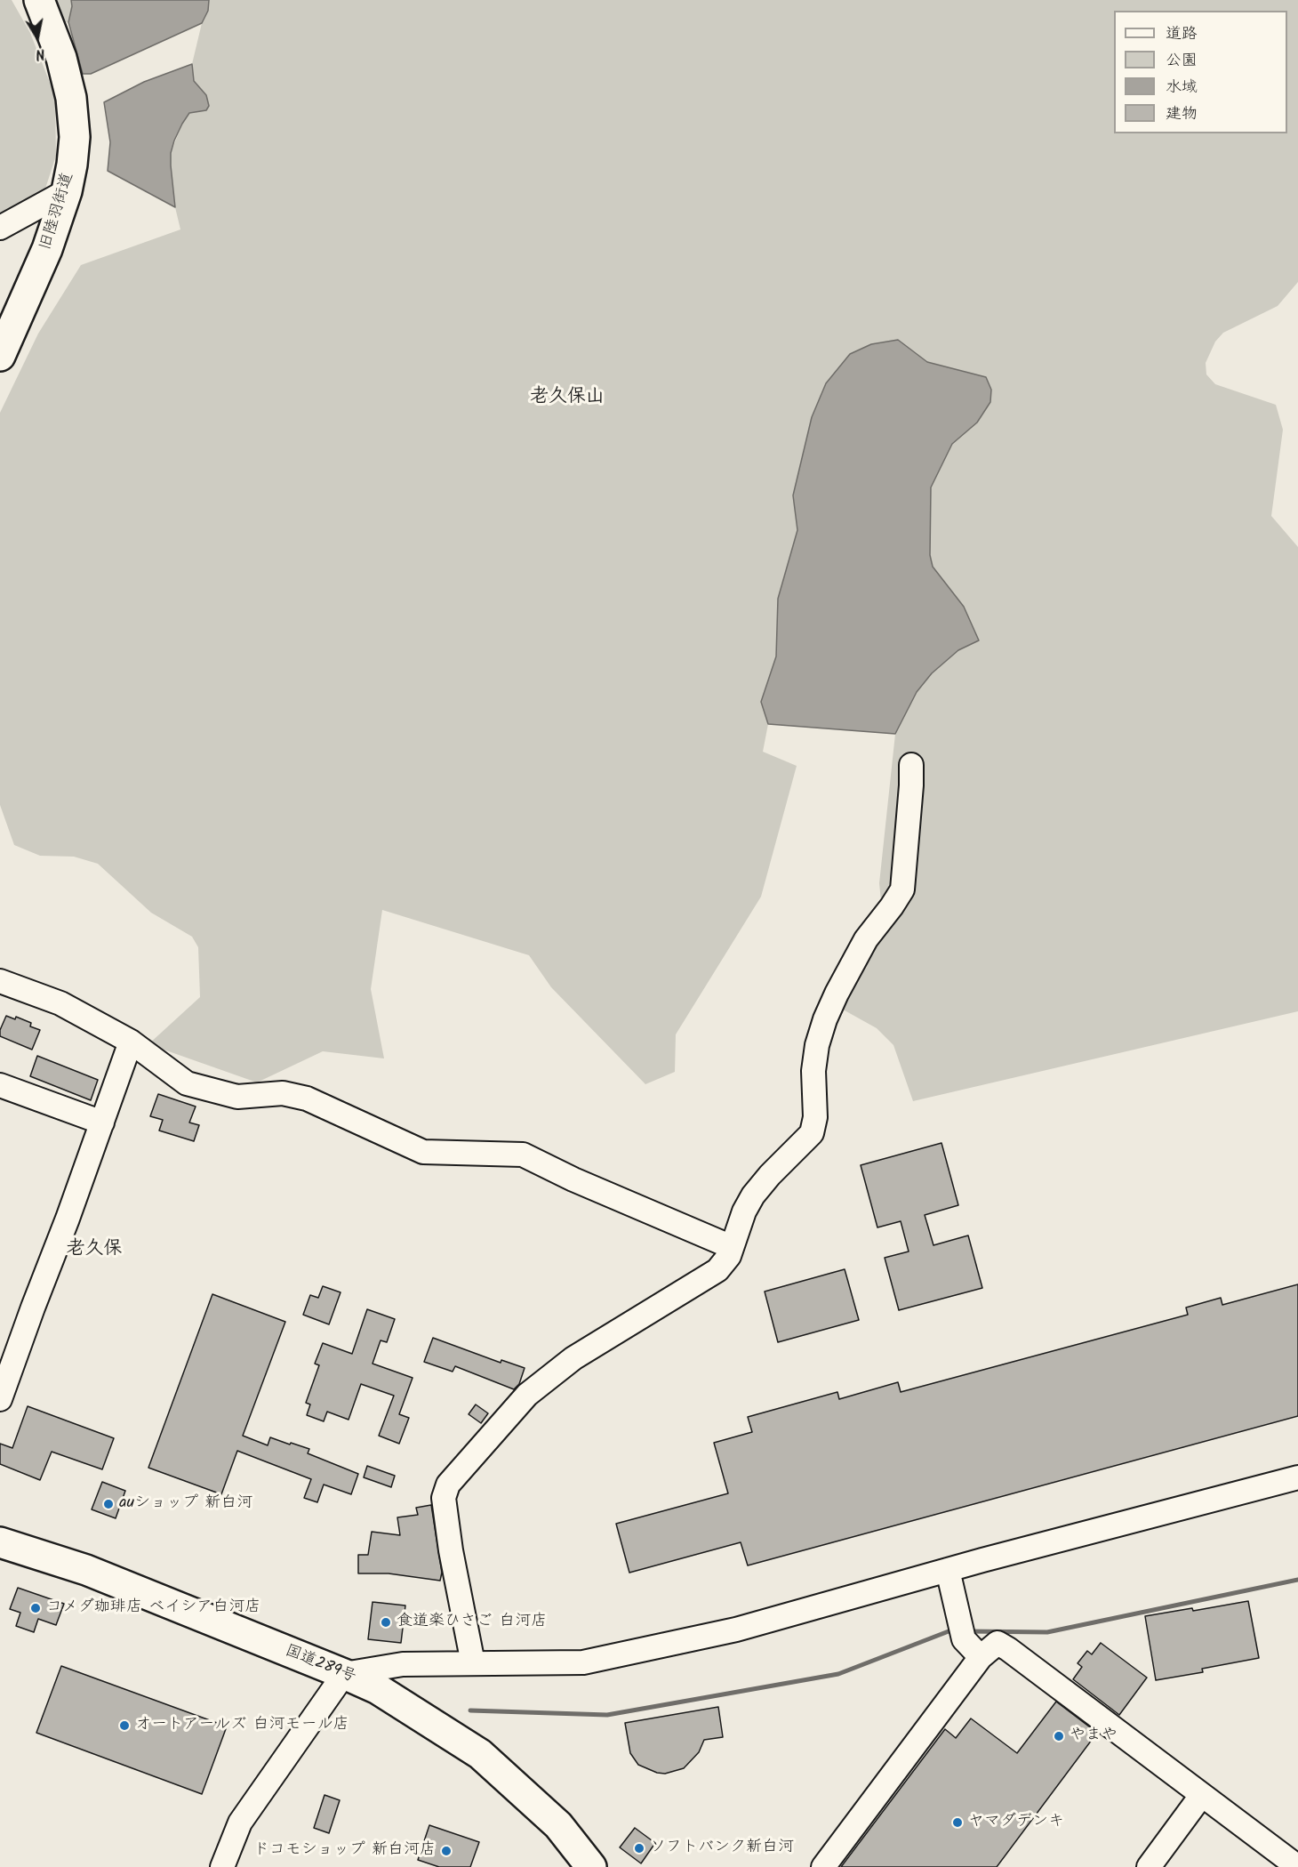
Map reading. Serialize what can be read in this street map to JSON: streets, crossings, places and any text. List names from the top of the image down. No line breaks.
{"streets":{"highway":["旧陸羽街道","国道289号"]},"districts":["老久保山","老久保"],"places":["auショップ 新白河","コメダ珈琲店 ベイシア白河店","食道楽ひさご 白河店","オートアールズ 白河モール店","やまや","ヤマダデンキ","ソフトバンク新白河","ドコモショップ 新白河店"],"legend":["道路","公園","水域","建物"],"north":"bottom"}
